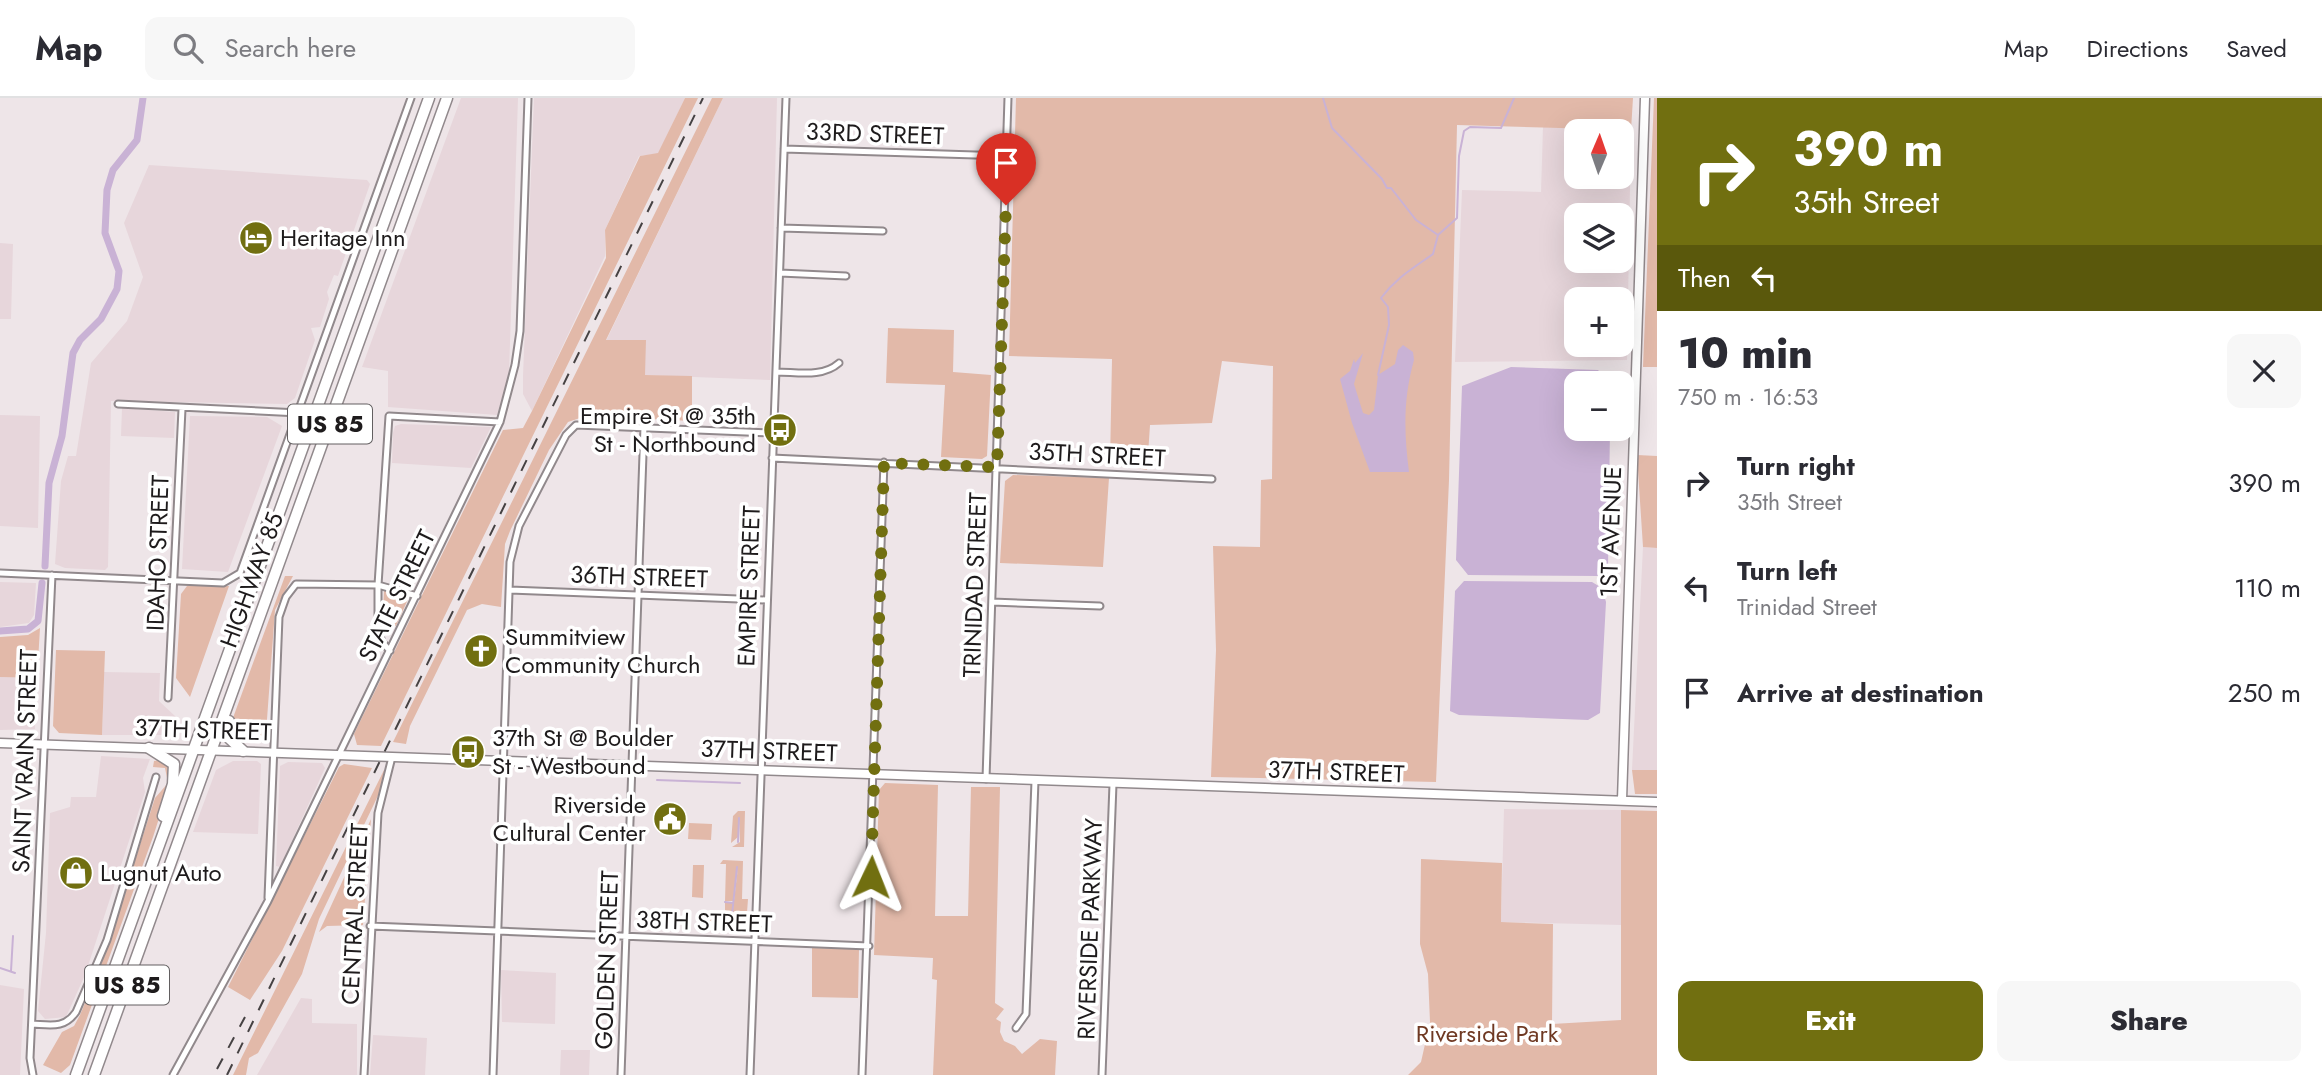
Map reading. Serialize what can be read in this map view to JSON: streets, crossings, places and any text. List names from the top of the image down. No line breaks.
{"streets":{"highway":["US 85","HIGHWAY 85"],"main road":["1ST AVENUE","37TH STREET"],"street":["33RD STREET","35TH STREET","IDAHO STREET","36TH STREET","TRINIDAD STREET","EMPIRE STREET","STATE STREET","SAINT VRAIN STREET","CENTRAL STREET","38TH STREET","RIVERSIDE PARKWAY","GOLDEN STREET"]},"crossings":[["33RD STREET","TRINIDAD STREET"],["33RD STREET","EMPIRE STREET"],["35TH STREET","TRINIDAD STREET"],["35TH STREET","EMPIRE STREET"],["1ST AVENUE","37TH STREET"],["36TH STREET","EMPIRE STREET"],["36TH STREET","GOLDEN STREET"],["HIGHWAY 85","37TH STREET"],["TRINIDAD STREET","37TH STREET"],["EMPIRE STREET","37TH STREET"],["EMPIRE STREET","38TH STREET"],["STATE STREET","37TH STREET"],["37TH STREET","SAINT VRAIN STREET"],["37TH STREET","CENTRAL STREET"],["37TH STREET","RIVERSIDE PARKWAY"],["37TH STREET","GOLDEN STREET"],["CENTRAL STREET","38TH STREET"],["38TH STREET","GOLDEN STREET"]],"parks":["Riverside Park"],"places":{"hotel":["Heritage Inn"],"bus stop":["Empire St @ 35th St - Northbound","37th St @ Boulder St - Westbound"],"church":["Summitview Community Church"],"public building":["Riverside Cultural Center"],"shop":["Lugnut Auto"]},"north":"top","page":{"header":"Map","search":"Search here","nav":["Map","Directions","Saved"],"turn":["390 m","35th Street"],"map_buttons":["+","−"],"then":"Then","heading":["10 min","750 m · 16:53"],"list":[{"name":"Turn right","note":"35th Street","value":"390 m"},{"name":"Turn left","note":"Trinidad Street","value":"110 m"},{"name":"Arrive at destination","value":"250 m"}],"buttons":["Exit","Share"]}}
